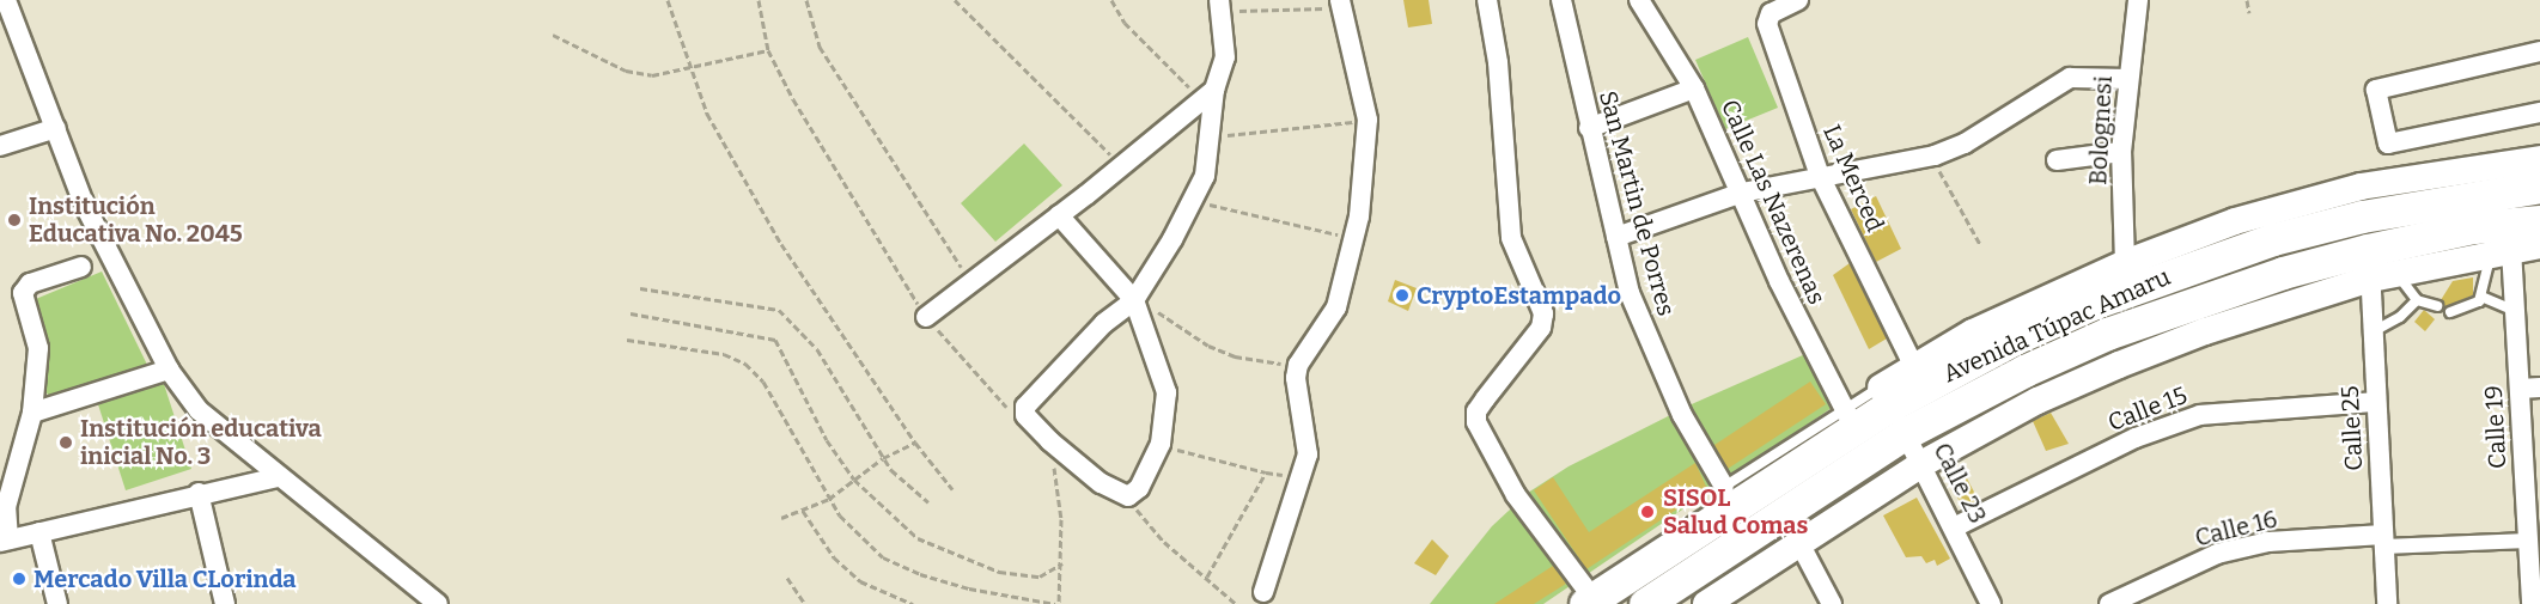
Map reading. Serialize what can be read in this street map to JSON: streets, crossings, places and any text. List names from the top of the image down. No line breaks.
{"streets":{"highway":["Avenida Túpac Amaru"],"street":["Bolognesi","La Merced","Calle Las Nazerenas","San Martin de Porres","Calle 15","Calle 19","Calle 25","Calle 23","Calle 16"]},"crossings":[["La Merced","Avenida Túpac Amaru"],["Calle Las Nazerenas","Avenida Túpac Amaru"],["Avenida Túpac Amaru","Calle 19"],["Avenida Túpac Amaru","Calle 25"],["Avenida Túpac Amaru","Calle 23"],["Calle 15","Calle 25"],["Calle 15","Calle 23"],["Calle 19","Calle 16"],["Calle 25","Calle 16"]],"places":["Institución Educativa No. 2045","CryptoEstampado","Institución educativa inicial No. 3","SISOL Salud Comas","Mercado Villa CLorinda"]}
